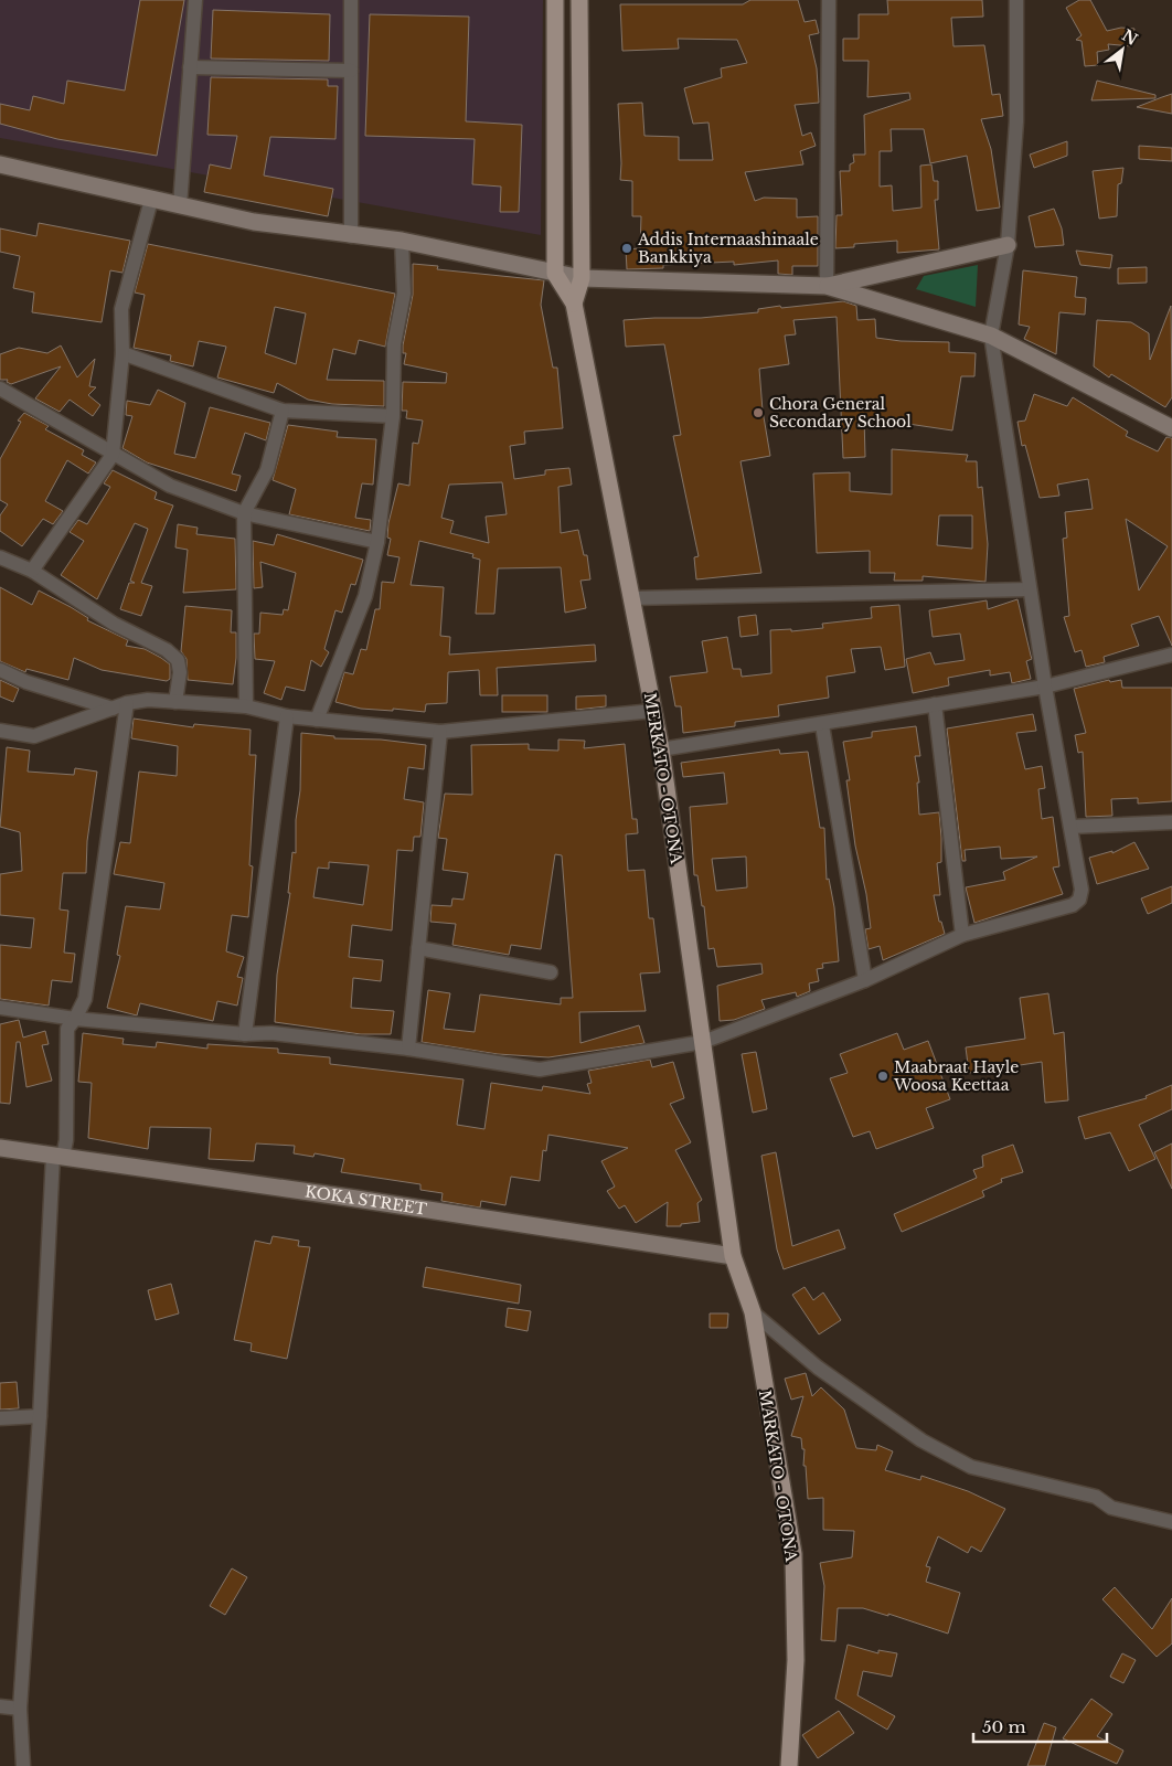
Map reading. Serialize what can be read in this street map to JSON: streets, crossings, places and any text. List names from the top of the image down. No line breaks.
{"streets":{"main road":["MERKATO - OTONA","KOKA STREET","MARKATO - OTONA"]},"crossings":[["MERKATO - OTONA","KOKA STREET"],["MERKATO - OTONA","MARKATO - OTONA"],["KOKA STREET","MARKATO - OTONA"]],"places":["Addis Internaashinaale Bankkiya","Chora General Secondary School","Maabraat Hayle Woosa Keettaa"],"scale_bar":"50 m","north":"top right"}
